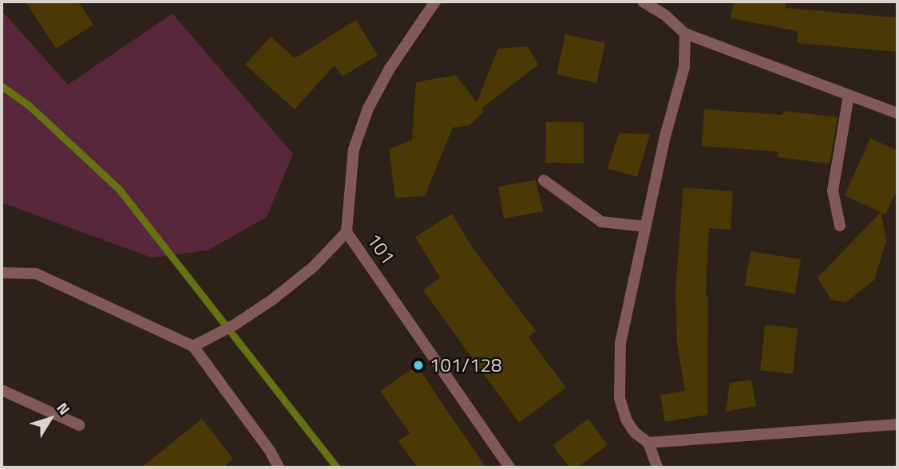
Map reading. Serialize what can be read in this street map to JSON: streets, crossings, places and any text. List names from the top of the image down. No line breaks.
{"streets":{"street":["101"]},"places":["101/128"],"north":"top right"}
